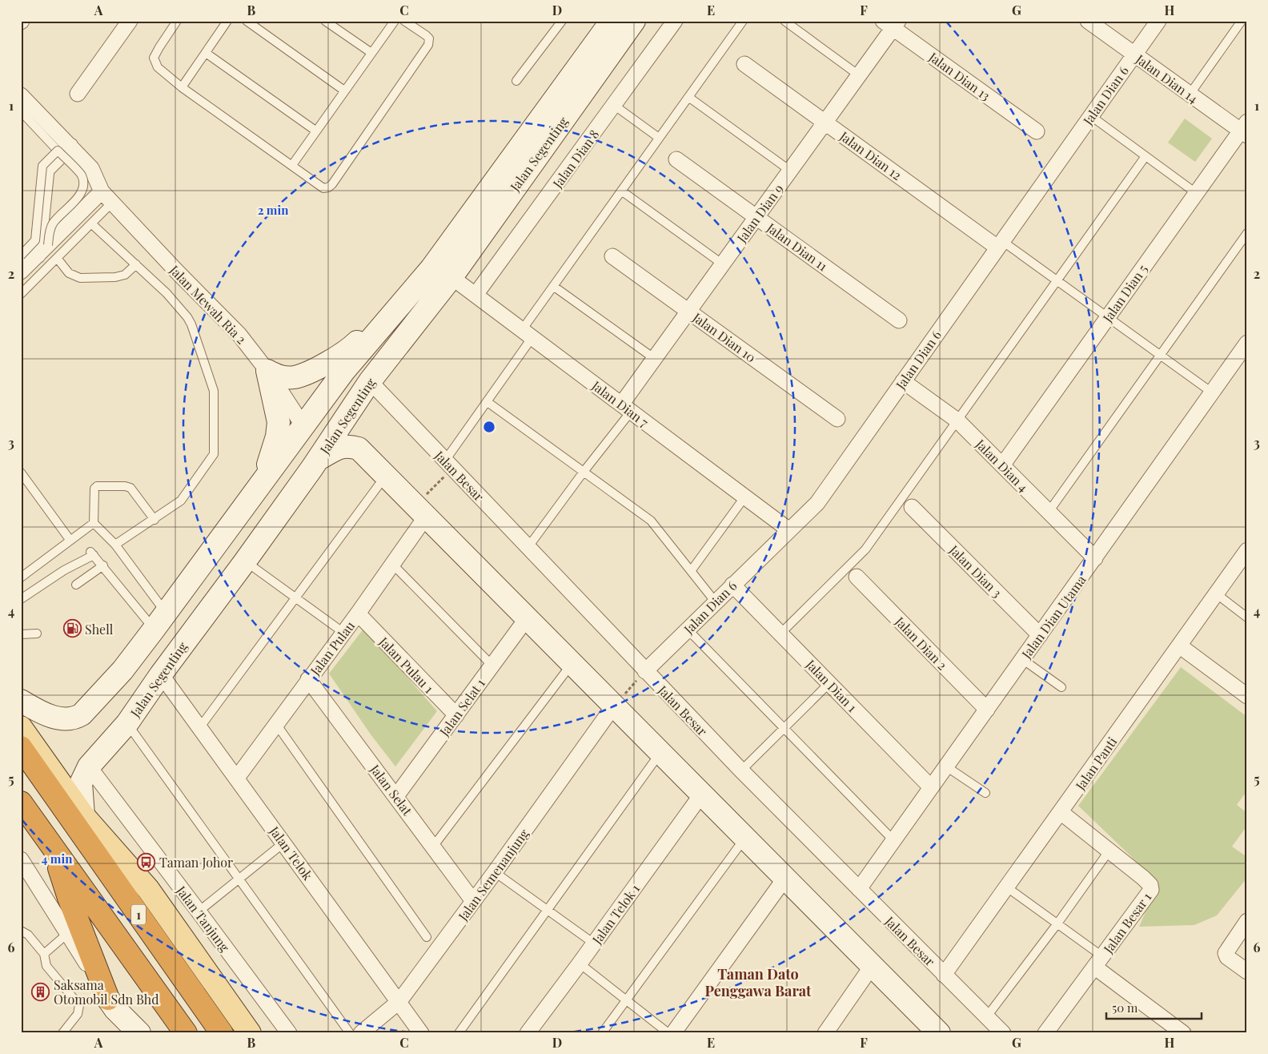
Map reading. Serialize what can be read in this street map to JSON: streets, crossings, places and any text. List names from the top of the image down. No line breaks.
{"streets":{"highway":["1"],"street":["Jalan Dian 13","Jalan Dian 14","Jalan Dian 6","Jalan Segenting","Jalan Dian 12","Jalan Dian 8","Jalan Dian 9","Jalan Dian 11","Jalan Dian 5","Jalan Mewah Ria 2","Jalan Dian 10","Jalan Dian 7","Jalan Dian 4","Jalan Besar","Jalan Dian 3","Jalan Dian Utama","Jalan Dian 2","Jalan Pulau","Jalan Pulau 1","Jalan Dian 1","Jalan Selat 1","Jalan Panti","Jalan Selat","Jalan Telok","Jalan Semenanjung","Jalan Telok 1","Jalan Tanjung","Jalan Besar 1"]},"crossings":[["Jalan Dian 13","Jalan Dian 9"],["Jalan Dian 14","Jalan Dian 6"],["Jalan Dian 14","Jalan Dian 5"],["Jalan Dian 6","Jalan Dian 12"],["Jalan Dian 6","Jalan Dian 7"],["Jalan Dian 6","Jalan Dian 4"],["Jalan Dian 6","Jalan Besar"],["Jalan Dian 6","Jalan Dian 1"],["Jalan Segenting","Jalan Mewah Ria 2"],["Jalan Segenting","Jalan Dian 7"],["Jalan Segenting","Jalan Besar"],["Jalan Segenting","Jalan Telok"],["Jalan Segenting","Jalan Tanjung"],["Jalan Dian 12","Jalan Dian 9"],["Jalan Dian 8","Jalan Dian 7"],["Jalan Dian 9","Jalan Dian 11"],["Jalan Dian 9","Jalan Dian 10"],["Jalan Dian 9","Jalan Dian 7"],["Jalan Dian 5","Jalan Dian 4"],["Jalan Dian 4","Jalan Dian Utama"],["Jalan Besar","Jalan Dian Utama"],["Jalan Besar","Jalan Panti"],["Jalan Dian 3","Jalan Dian Utama"],["Jalan Dian Utama","Jalan Dian 2"],["Jalan Dian Utama","Jalan Dian 1"],["Jalan Pulau","Jalan Pulau 1"],["Jalan Pulau","Jalan Selat"],["Jalan Pulau","Jalan Telok"],["Jalan Pulau 1","Jalan Selat 1"],["Jalan Selat 1","Jalan Selat"],["Jalan Panti","Jalan Besar 1"],["Jalan Selat","Jalan Semenanjung"],["Jalan Telok","Jalan Semenanjung"]],"districts":["Taman Dato Penggawa Barat"],"places":{"fuel station":["Shell"],"bus stop":["Taman Johor"],"building":["Saksama Otomobil Sdn Bhd"]},"scale_bar":"50 m","grid":{"columns":["A","B","C","D","E","F","G","H"],"rows":["1","2","3","4","5","6"]},"rings":["2 min","4 min"]}
